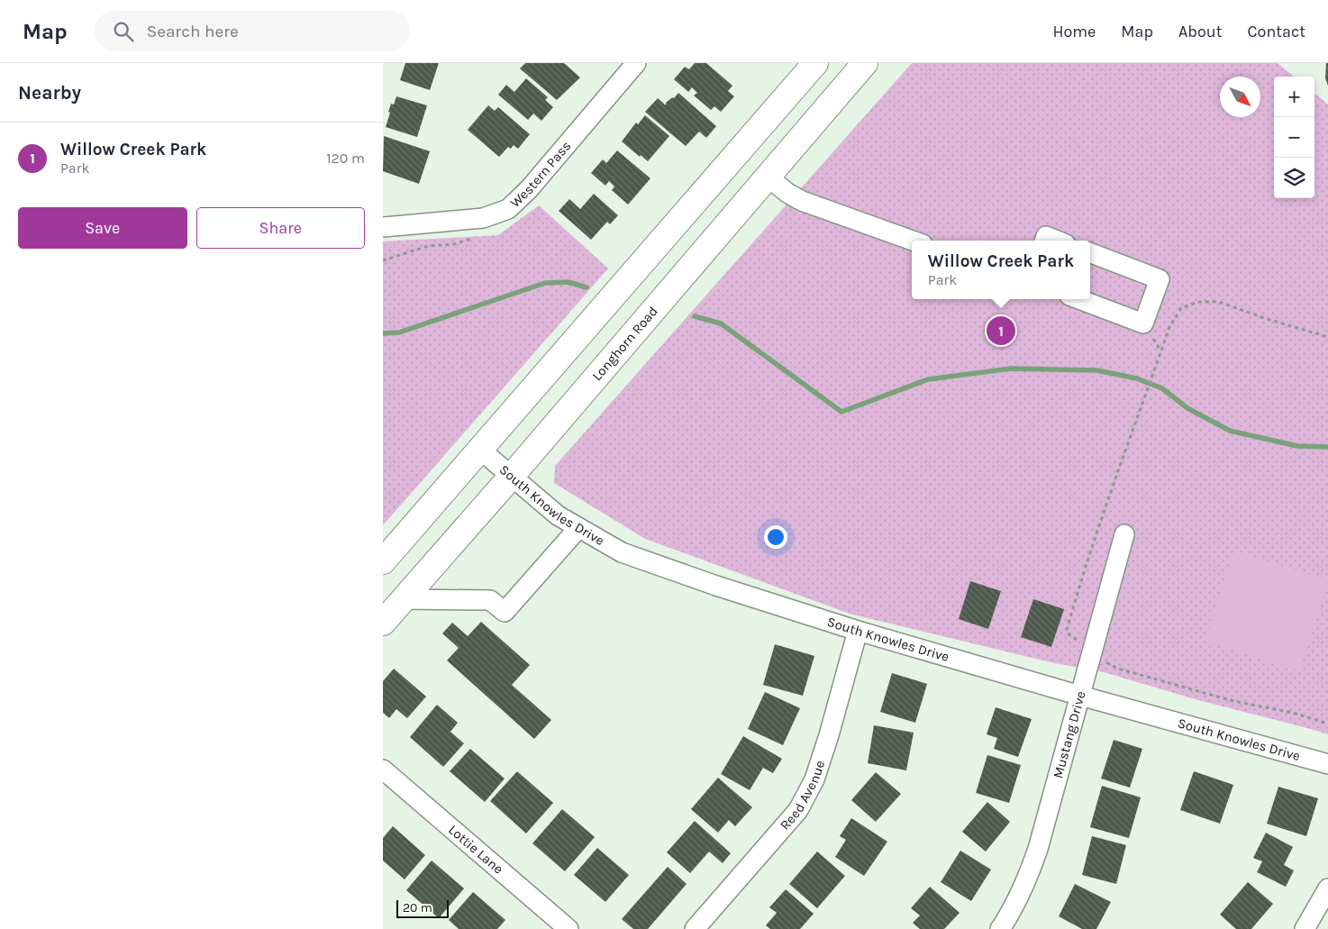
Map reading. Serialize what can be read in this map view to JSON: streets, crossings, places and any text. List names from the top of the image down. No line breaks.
{"streets":{"main road":["Longhorn Road"],"street":["Western Pass","South Knowles Drive","Mustang Drive","Reed Avenue","Lottie Lane"]},"crossings":[["Longhorn Road","South Knowles Drive"],["South Knowles Drive","Mustang Drive"],["South Knowles Drive","Reed Avenue"]],"scale_bar":"20 m","north":"bottom right","page":{"header":"Map","search":"Search here","nav":["Home","Map","About","Contact"],"heading":"Nearby","map_buttons":["+","−"],"list":[{"mark":"1","name":"Willow Creek Park","note":"Park","value":"120 m"}],"buttons":["Save","Share"],"popup":["Willow Creek Park","Park"],"pins":"1","scale":"20 m"}}
